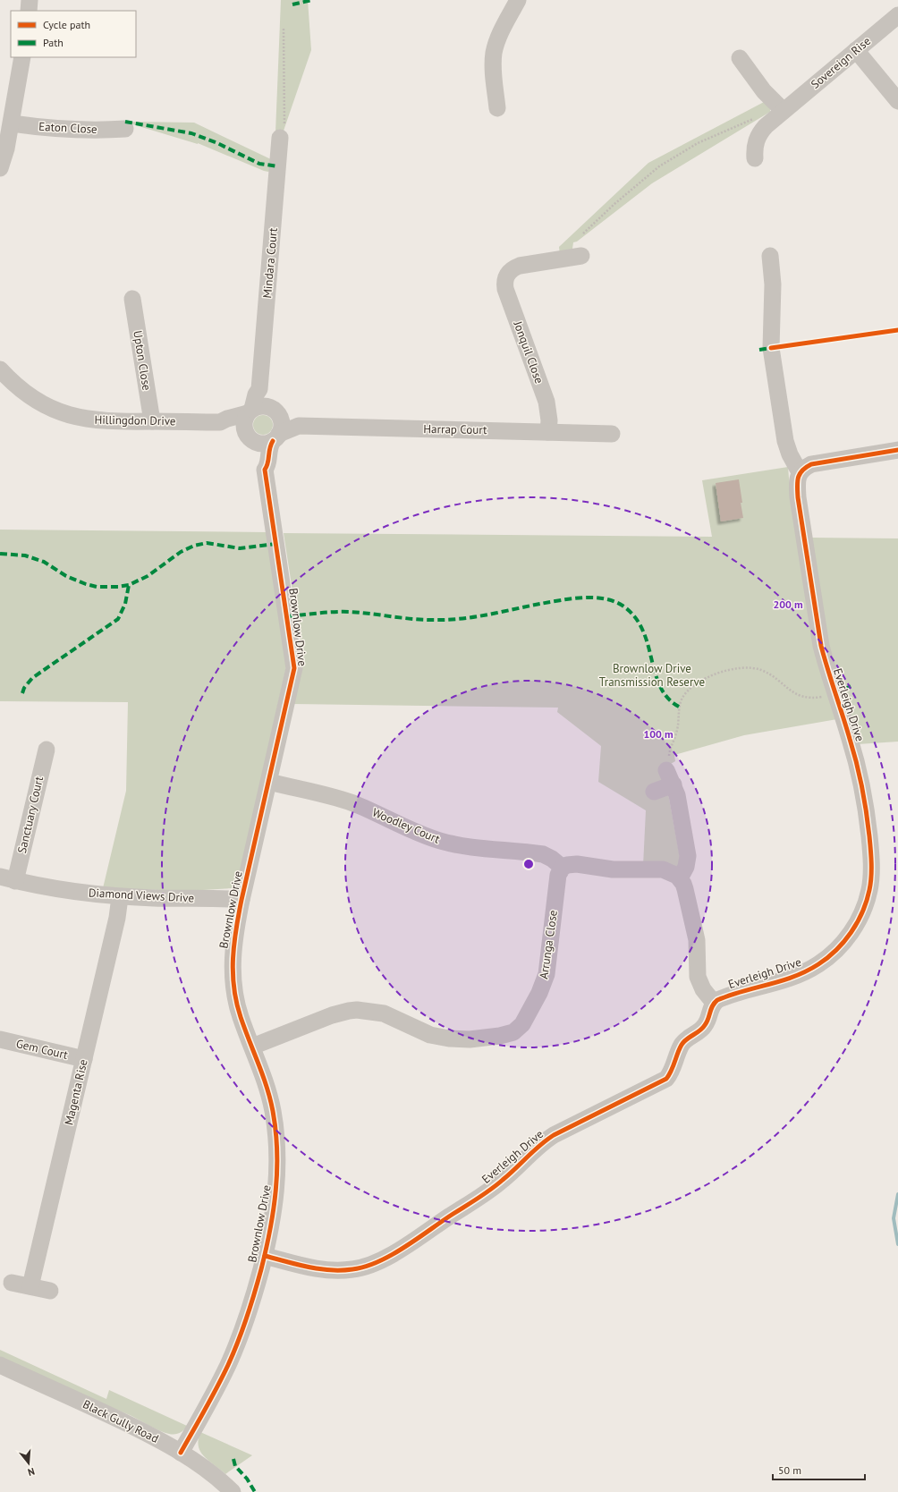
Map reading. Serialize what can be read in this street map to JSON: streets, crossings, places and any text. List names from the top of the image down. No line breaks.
{"streets":{"street":["Sovereign Rise","Eaton Close","Mindara Court","Jonquil Close","Upton Close","Hillingdon Drive","Harrap Court","Brownlow Drive","Everleigh Drive","Sanctuary Court","Woodley Court","Diamond Views Drive","Arrunga Close","Gem Court","Magenta Rise","Black Gully Road"]},"crossings":[["Mindara Court","Hillingdon Drive"],["Mindara Court","Harrap Court"],["Mindara Court","Brownlow Drive"],["Jonquil Close","Harrap Court"],["Upton Close","Hillingdon Drive"],["Hillingdon Drive","Harrap Court"],["Hillingdon Drive","Brownlow Drive"],["Harrap Court","Brownlow Drive"],["Brownlow Drive","Everleigh Drive"],["Brownlow Drive","Woodley Court"],["Brownlow Drive","Diamond Views Drive"],["Brownlow Drive","Arrunga Close"],["Brownlow Drive","Black Gully Road"],["Sanctuary Court","Diamond Views Drive"],["Woodley Court","Arrunga Close"],["Diamond Views Drive","Magenta Rise"],["Gem Court","Magenta Rise"]],"parks":["Brownlow Drive Transmission Reserve"],"legend":["Cycle path","Path"],"scale_bar":"50 m","north":"bottom","rings":["200 m","100 m"]}
